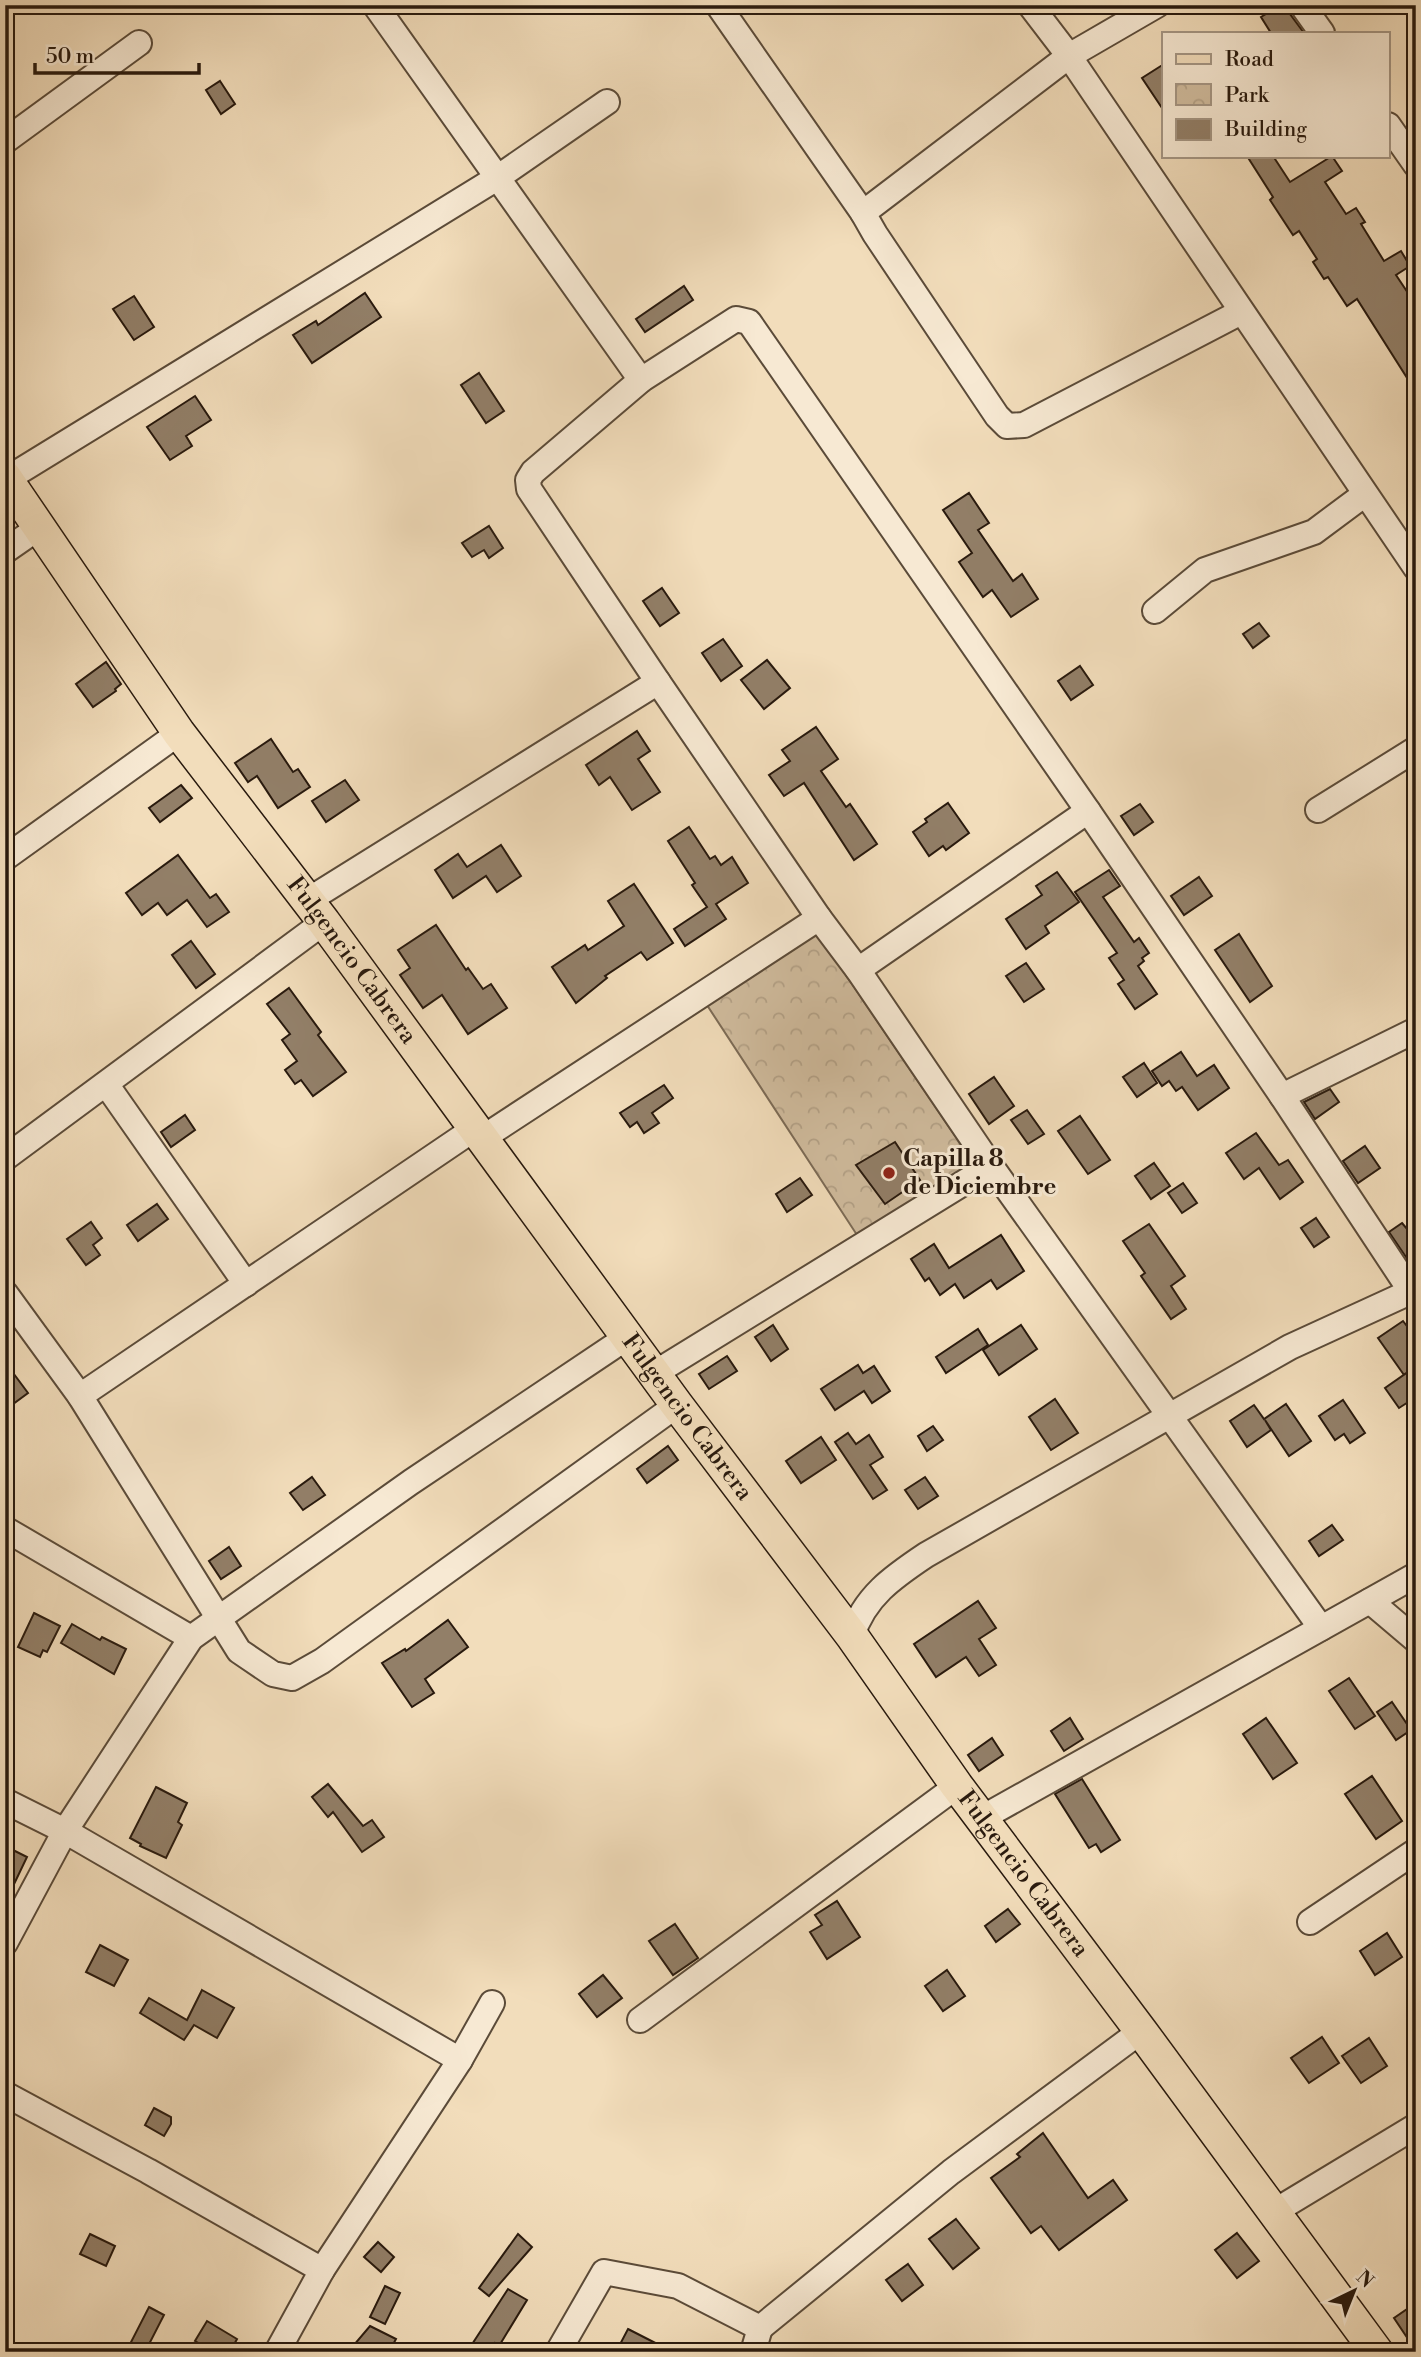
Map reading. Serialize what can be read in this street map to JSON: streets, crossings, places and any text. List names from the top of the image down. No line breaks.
{"streets":{"main road":["Fulgencio Cabrera"]},"places":["Capilla 8 de Diciembre"],"legend":["Road","Park","Building"],"scale_bar":"50 m","north":"top right"}
